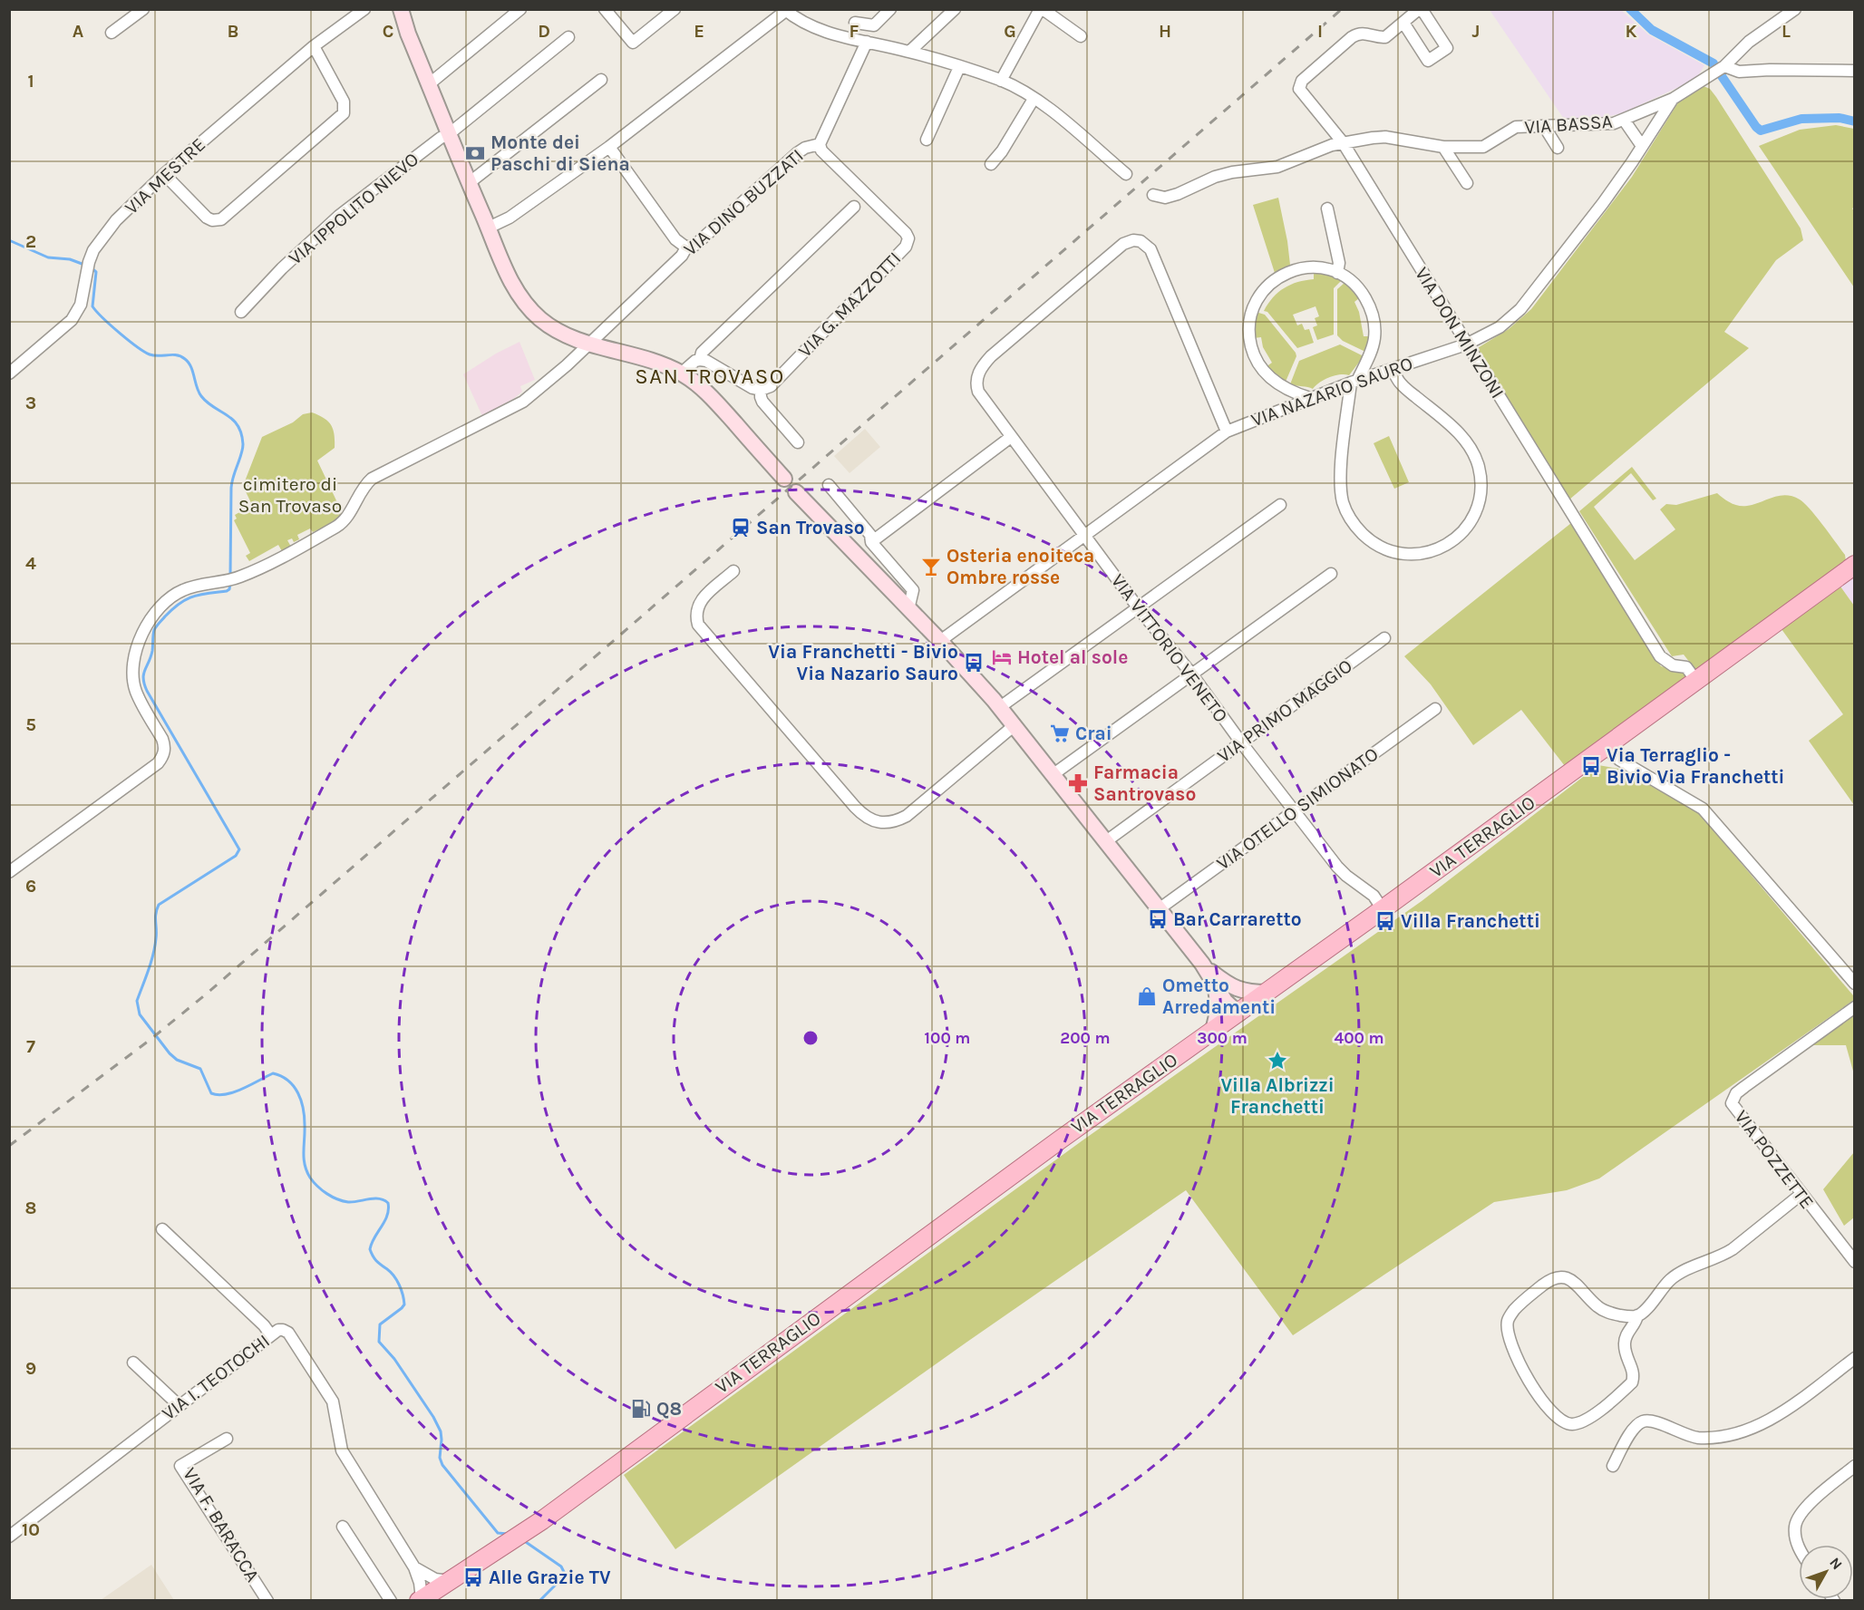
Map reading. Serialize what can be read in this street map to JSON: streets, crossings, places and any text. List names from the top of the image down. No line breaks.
{"streets":{"main road":["VIA TERRAGLIO"],"street":["VIA BASSA","VIA MESTRE","VIA DINO BUZZATI","VIA IPPOLITO NIEVO","VIA G. MAZZOTTI","VIA DON MINZONI","VIA NAZARIO SAURO","VIA VITTORIO VENETO","VIA PRIMO MAGGIO","VIA OTELLO SIMIONATO","VIA POZZETTE","VIA I. TEOTOCHI","VIA F. BARACCA"]},"crossings":[["VIA BASSA","VIA DON MINZONI"],["VIA BASSA","VIA NAZARIO SAURO"],["VIA DINO BUZZATI","VIA G. MAZZOTTI"],["VIA DON MINZONI","VIA NAZARIO SAURO"],["VIA DON MINZONI","VIA TERRAGLIO"],["VIA NAZARIO SAURO","VIA VITTORIO VENETO"],["VIA VITTORIO VENETO","VIA PRIMO MAGGIO"],["VIA VITTORIO VENETO","VIA OTELLO SIMIONATO"],["VIA VITTORIO VENETO","VIA TERRAGLIO"],["VIA TERRAGLIO","VIA I. TEOTOCHI"]],"districts":["SAN TROVASO"],"parks":["cimitero di San Trovaso"],"places":{"bank":["Monte dei Paschi di Siena"],"station":["San Trovaso"],"bar":["Osteria enoiteca Ombre rosse"],"hotel":["Hotel al sole"],"bus stop":["Via Franchetti - Bivio Via Nazario Sauro","Via Terraglio - Bivio Via Franchetti","Bar Carraretto","Villa Franchetti","Alle Grazie TV"],"supermarket":["Crai"],"pharmacy":["Farmacia Santrovaso"],"shop":["Ometto Arredamenti"],"place":["Villa Albrizzi Franchetti"],"fuel station":["Q8"]},"north":"top right","grid":{"columns":["A","B","C","D","E","F","G","H","I","J","K","L"],"rows":["1","2","3","4","5","6","7","8","9","10"]},"rings":["100 m","200 m","300 m","400 m"]}
